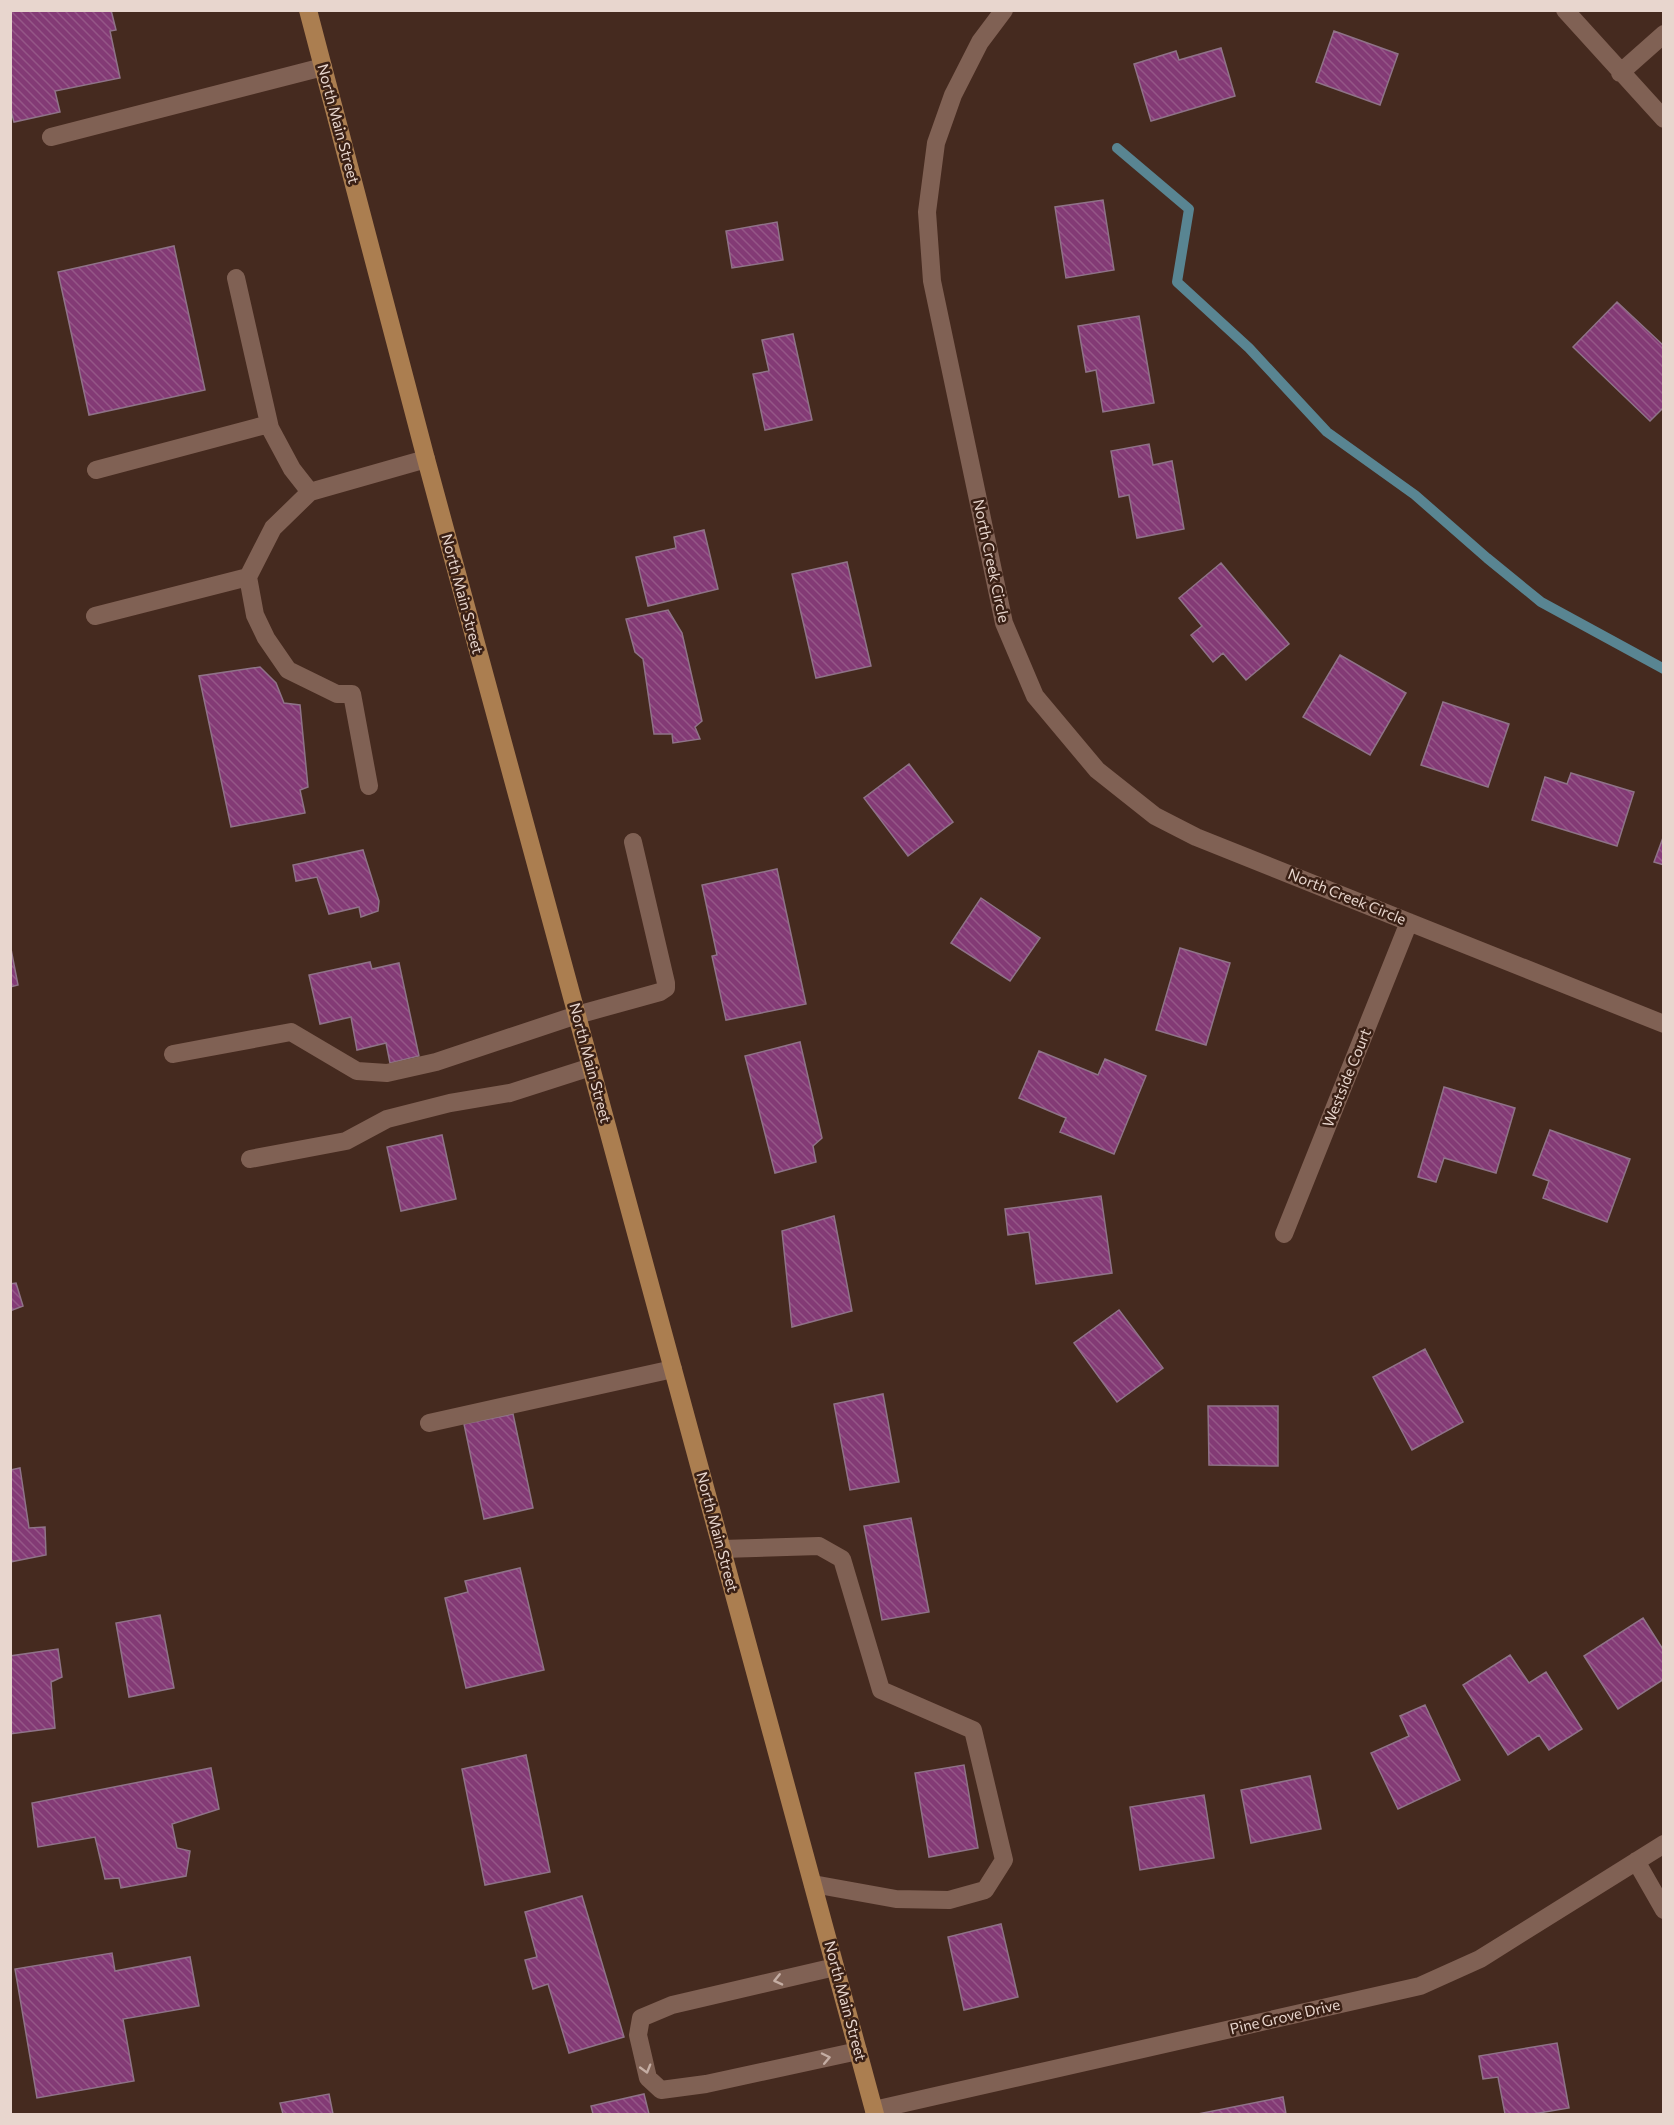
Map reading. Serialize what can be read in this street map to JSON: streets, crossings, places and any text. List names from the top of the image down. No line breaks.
{"streets":{"main road":["North Main Street"],"street":["North Creek Circle","Westside Court","Pine Grove Drive"]},"crossings":[["North Main Street","Pine Grove Drive"],["North Creek Circle","Westside Court"]]}
